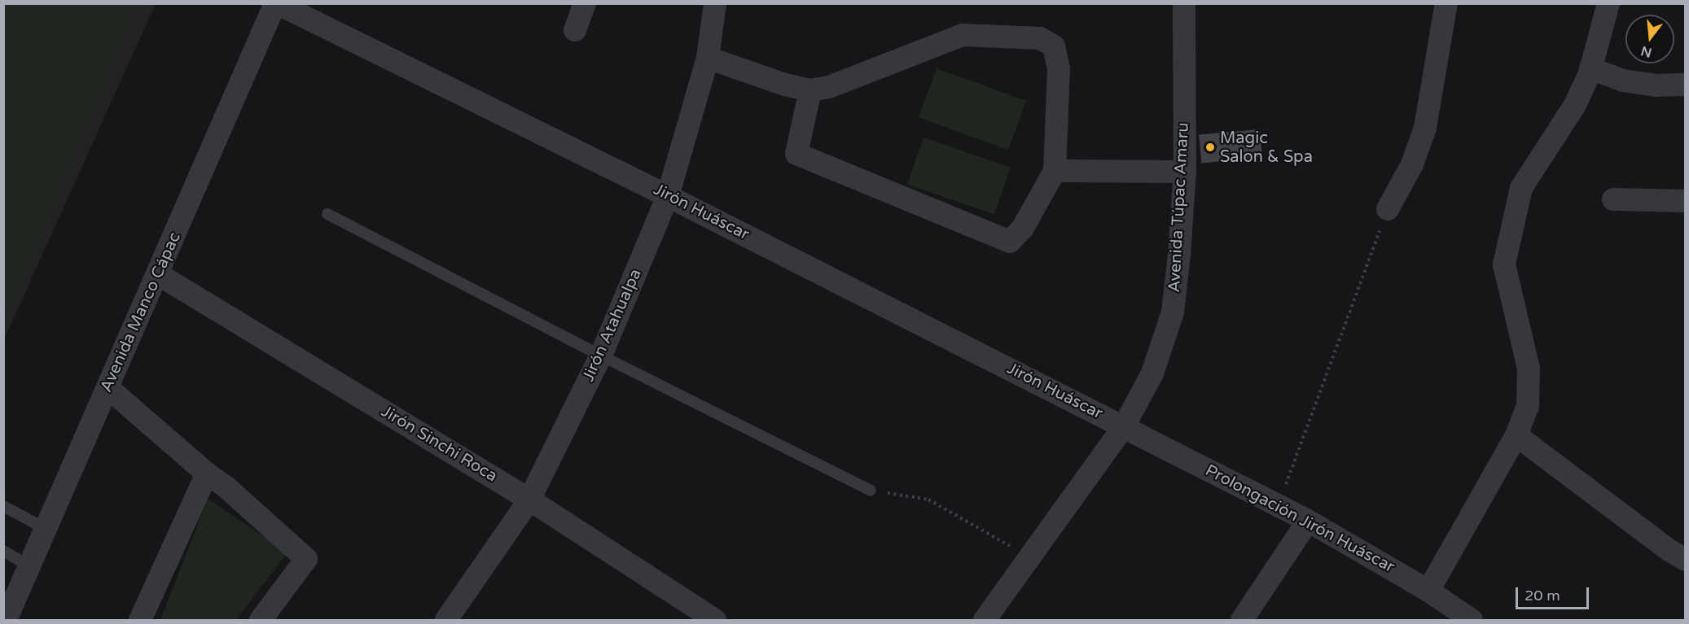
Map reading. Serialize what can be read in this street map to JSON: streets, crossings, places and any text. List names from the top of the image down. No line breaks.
{"streets":{"street":["Avenida Túpac Amaru","Jirón Huáscar","Avenida Manco Cápac","Jirón Atahualpa","Jirón Sinchi Roca","Prolongación Jirón Huáscar"]},"crossings":[["Avenida Túpac Amaru","Jirón Huáscar"],["Avenida Túpac Amaru","Prolongación Jirón Huáscar"],["Jirón Huáscar","Avenida Manco Cápac"],["Jirón Huáscar","Jirón Atahualpa"],["Jirón Huáscar","Prolongación Jirón Huáscar"],["Avenida Manco Cápac","Jirón Sinchi Roca"],["Jirón Atahualpa","Jirón Sinchi Roca"]],"places":["Magic Salon & Spa"],"scale_bar":"20 m","north":"bottom"}
